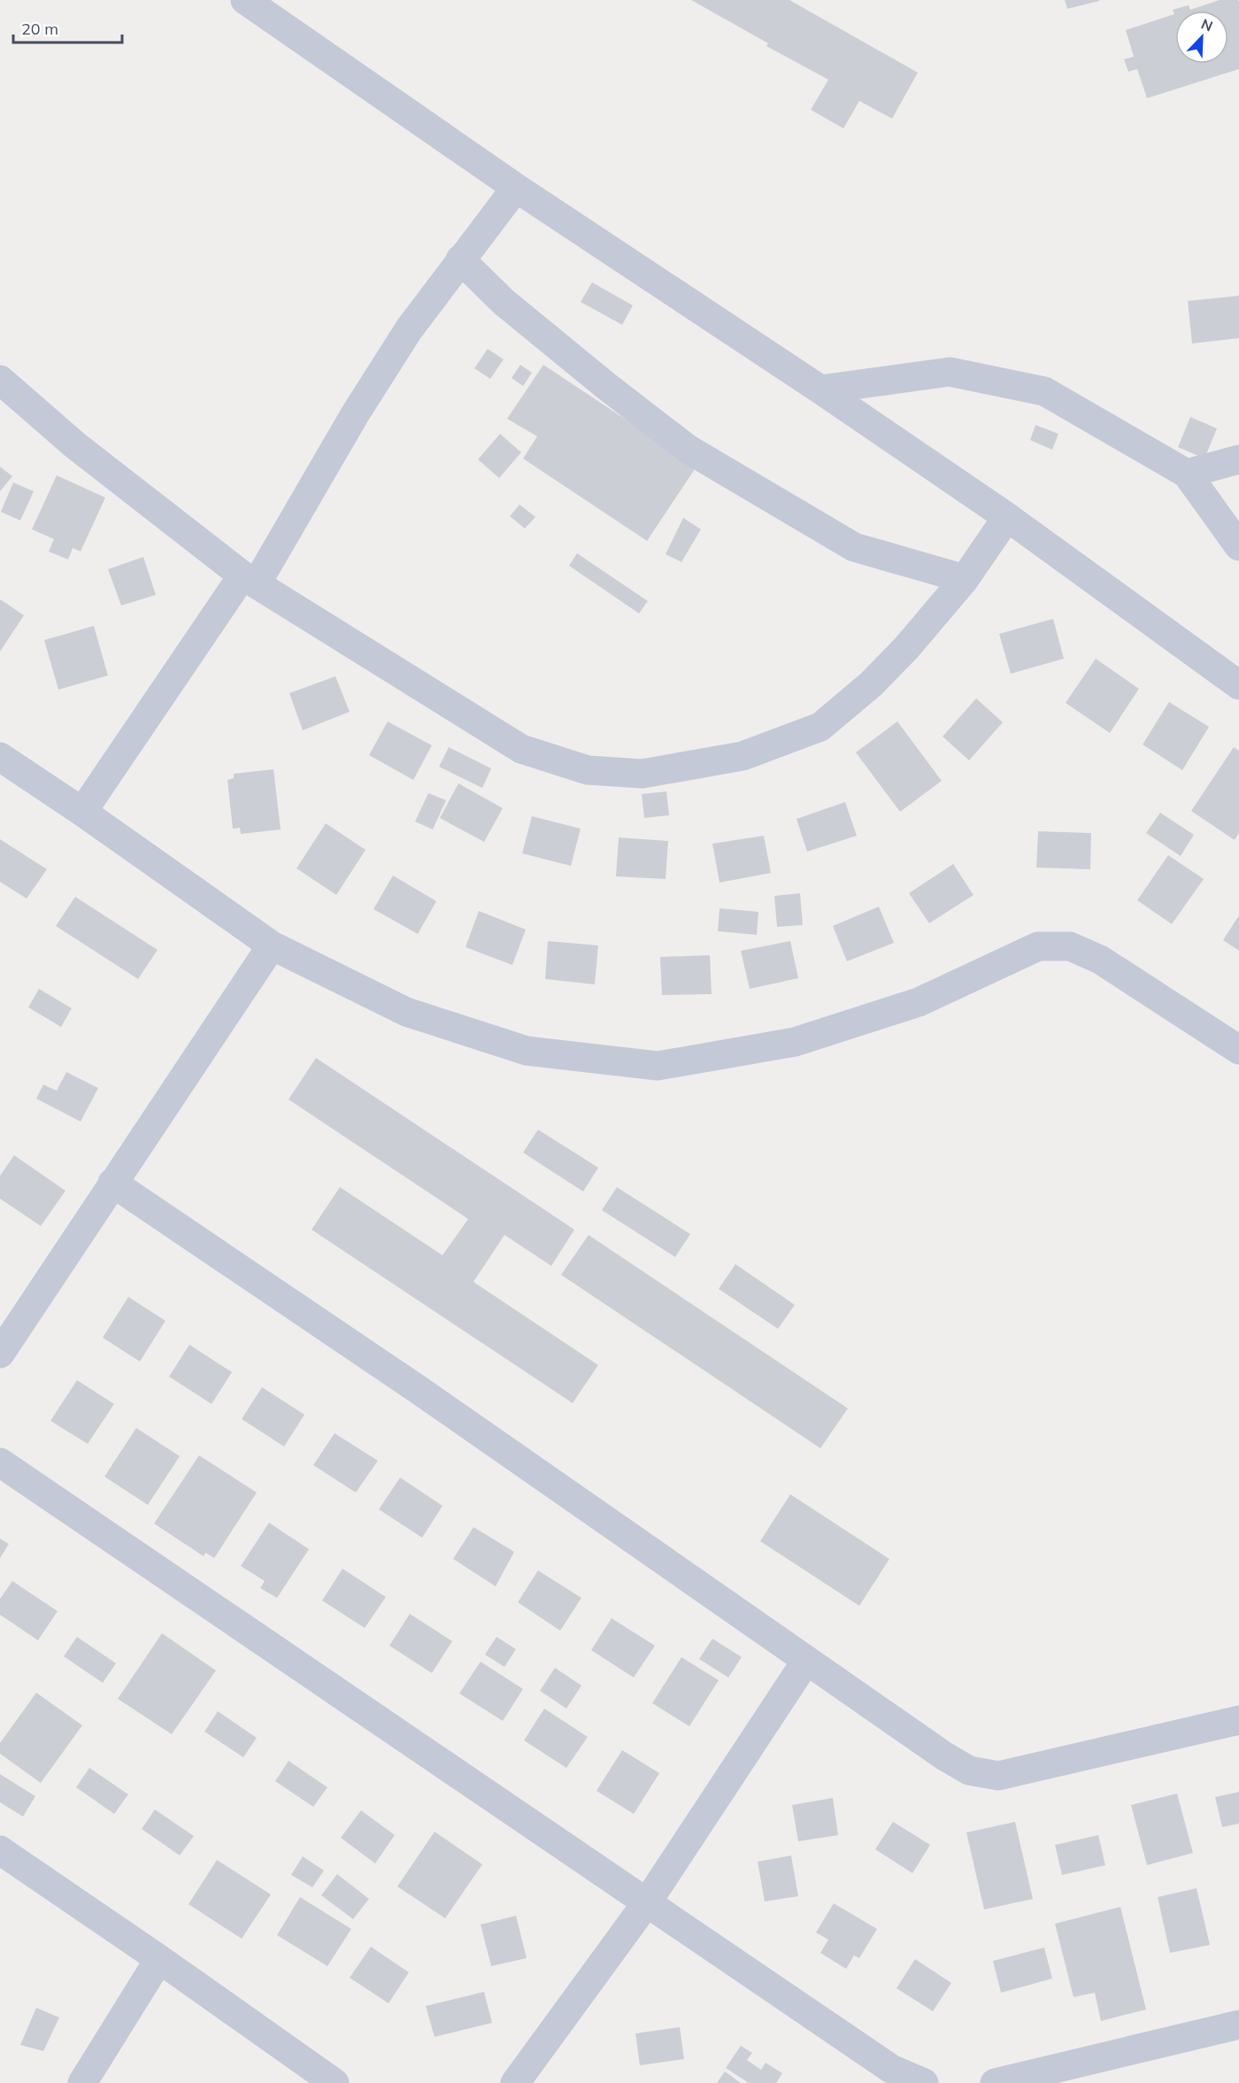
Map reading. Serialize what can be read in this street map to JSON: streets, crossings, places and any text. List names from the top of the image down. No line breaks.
{"scale_bar":"20 m","north":"top right"}
